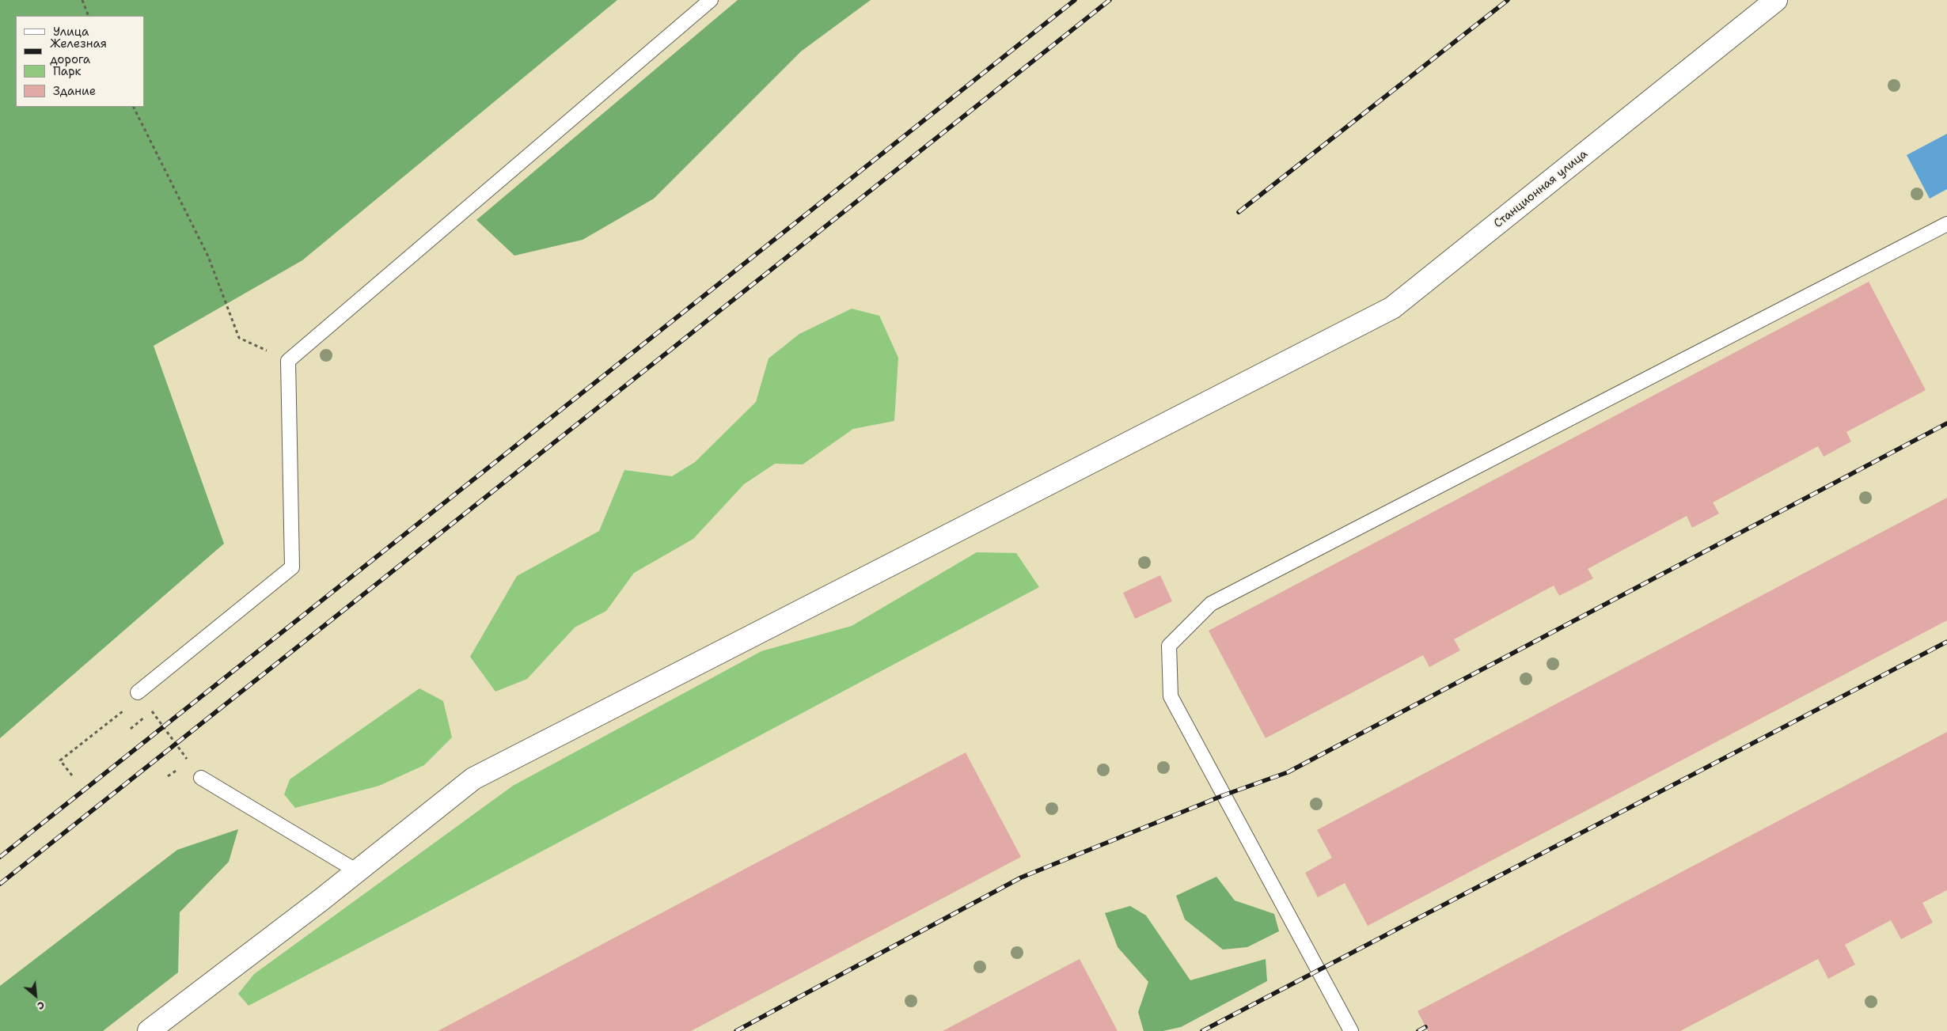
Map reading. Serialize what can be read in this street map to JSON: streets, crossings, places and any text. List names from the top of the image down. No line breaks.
{"streets":{"street":["Станционная улица"]},"legend":["Улица","Железная дорога","Парк","Здание"],"north":"bottom right"}
